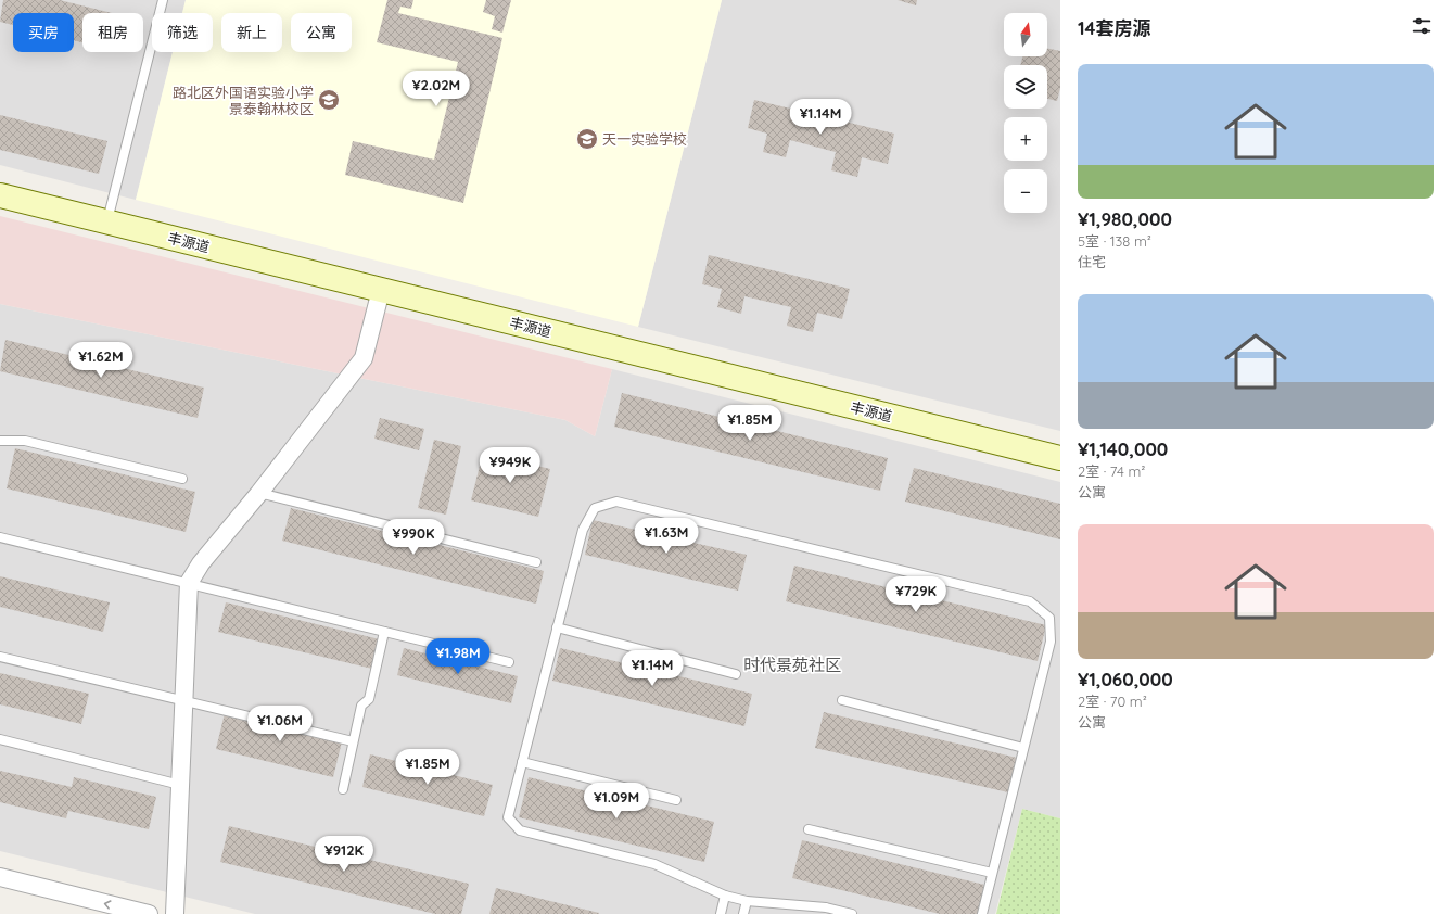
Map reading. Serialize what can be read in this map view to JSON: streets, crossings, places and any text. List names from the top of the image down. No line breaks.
{"streets":{"street":["丰源道"]},"districts":["时代景苑社区"],"places":{"school or university":["路北区外国语实验小学 景泰翰林校区","天一实验学校"]},"north":"top","page":{"heading":"14套房源","map_buttons":["+","−"],"chip":["买房","租房","筛选","新上","公寓"],"list":[{"name":"¥1,980,000","note":"5室 · 138 m² · 住宅"},{"name":"¥1,140,000","note":"2室 · 74 m² · 公寓"},{"name":"¥1,060,000","note":"2室 · 70 m² · 公寓"}],"price":["¥2.02M","¥1.14M","¥1.62M","¥1.85M","¥949K","¥1.63M","¥990K","¥729K","¥1.98M","¥1.14M","¥1.06M","¥1.85M","¥1.09M","¥912K"]}}
